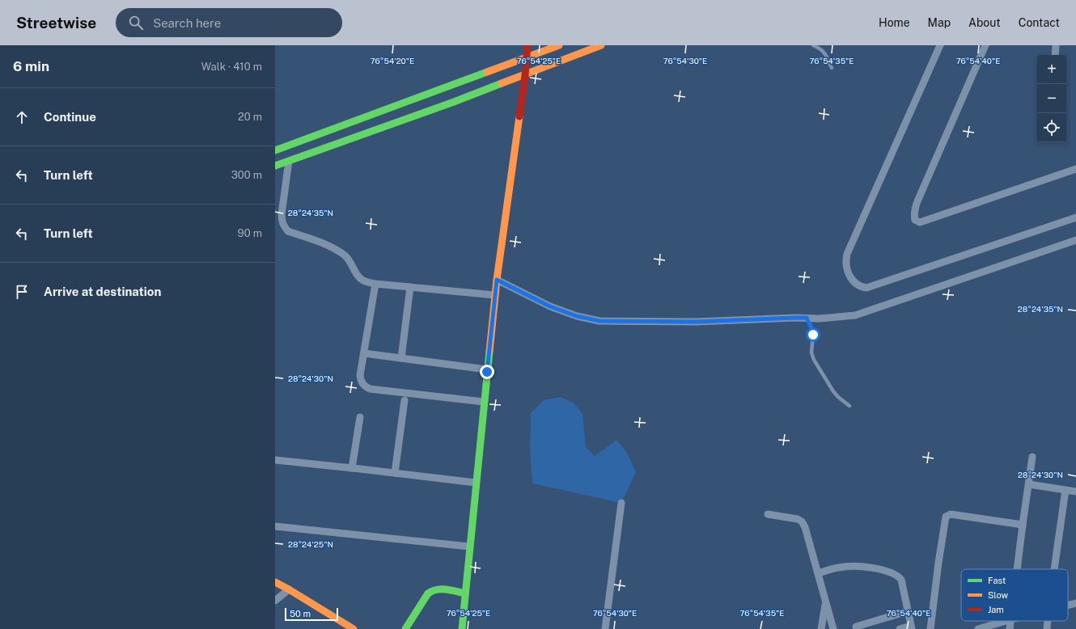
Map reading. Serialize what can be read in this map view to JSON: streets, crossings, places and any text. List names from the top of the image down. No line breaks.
{"legend":["Fast","Slow","Jam"],"scale_bar":"50 m","page":{"header":"Streetwise","search":"Search here","nav":["Home","Map","About","Contact"],"heading":["6 min","Walk · 410 m"],"map_buttons":["+","−"],"list":[["Continue","20 m"],["Turn left","300 m"],["Turn left","90 m"],"Arrive at destination"],"scale":"50 m"},"coordinates":["76°54'20\"E","76°54'25\"E","76°54'30\"E","76°54'35\"E","76°54'40\"E","28°24'35\"N","28°24'30\"N","28°24'25\"N"]}
